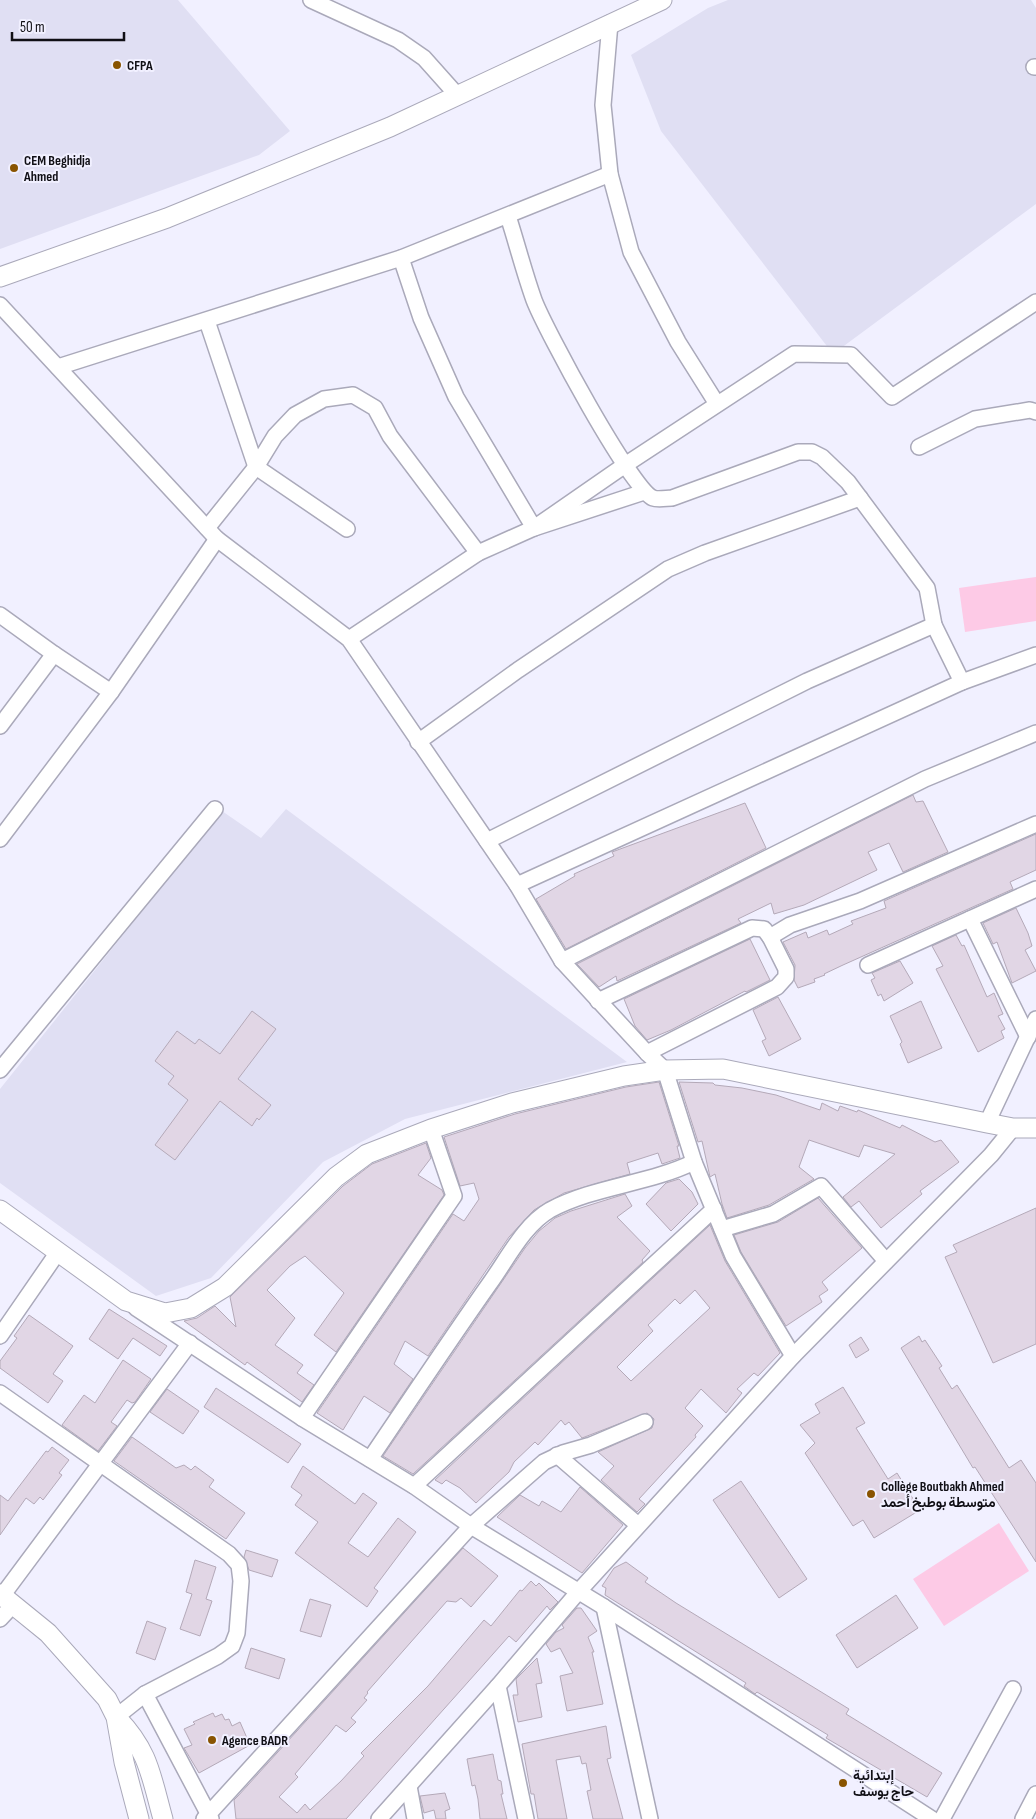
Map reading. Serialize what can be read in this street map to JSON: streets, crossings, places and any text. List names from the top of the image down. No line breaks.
{"places":["CFPA","CEM Beghidja Ahmed","Collège Boutbakh Ahmed متوسطة بوطبخ أحمد","Agence BADR","إبتدائية حاج يوسف"],"scale_bar":"50 m"}
